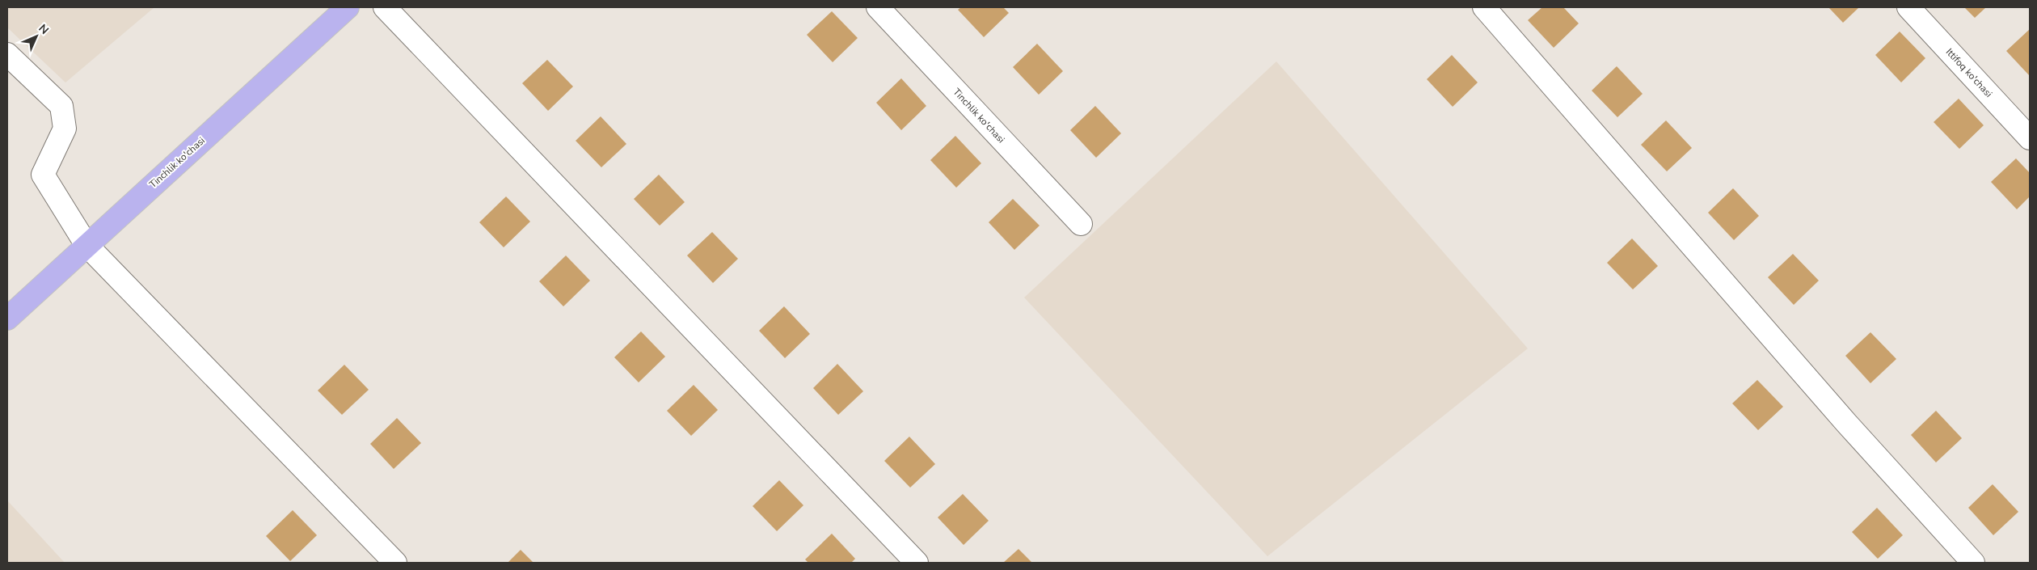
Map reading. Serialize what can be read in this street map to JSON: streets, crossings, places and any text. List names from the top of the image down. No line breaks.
{"streets":{"main road":["Tinchlik ko'chasi"],"street":["Ittifoq ko'chasi"]},"north":"top right"}
